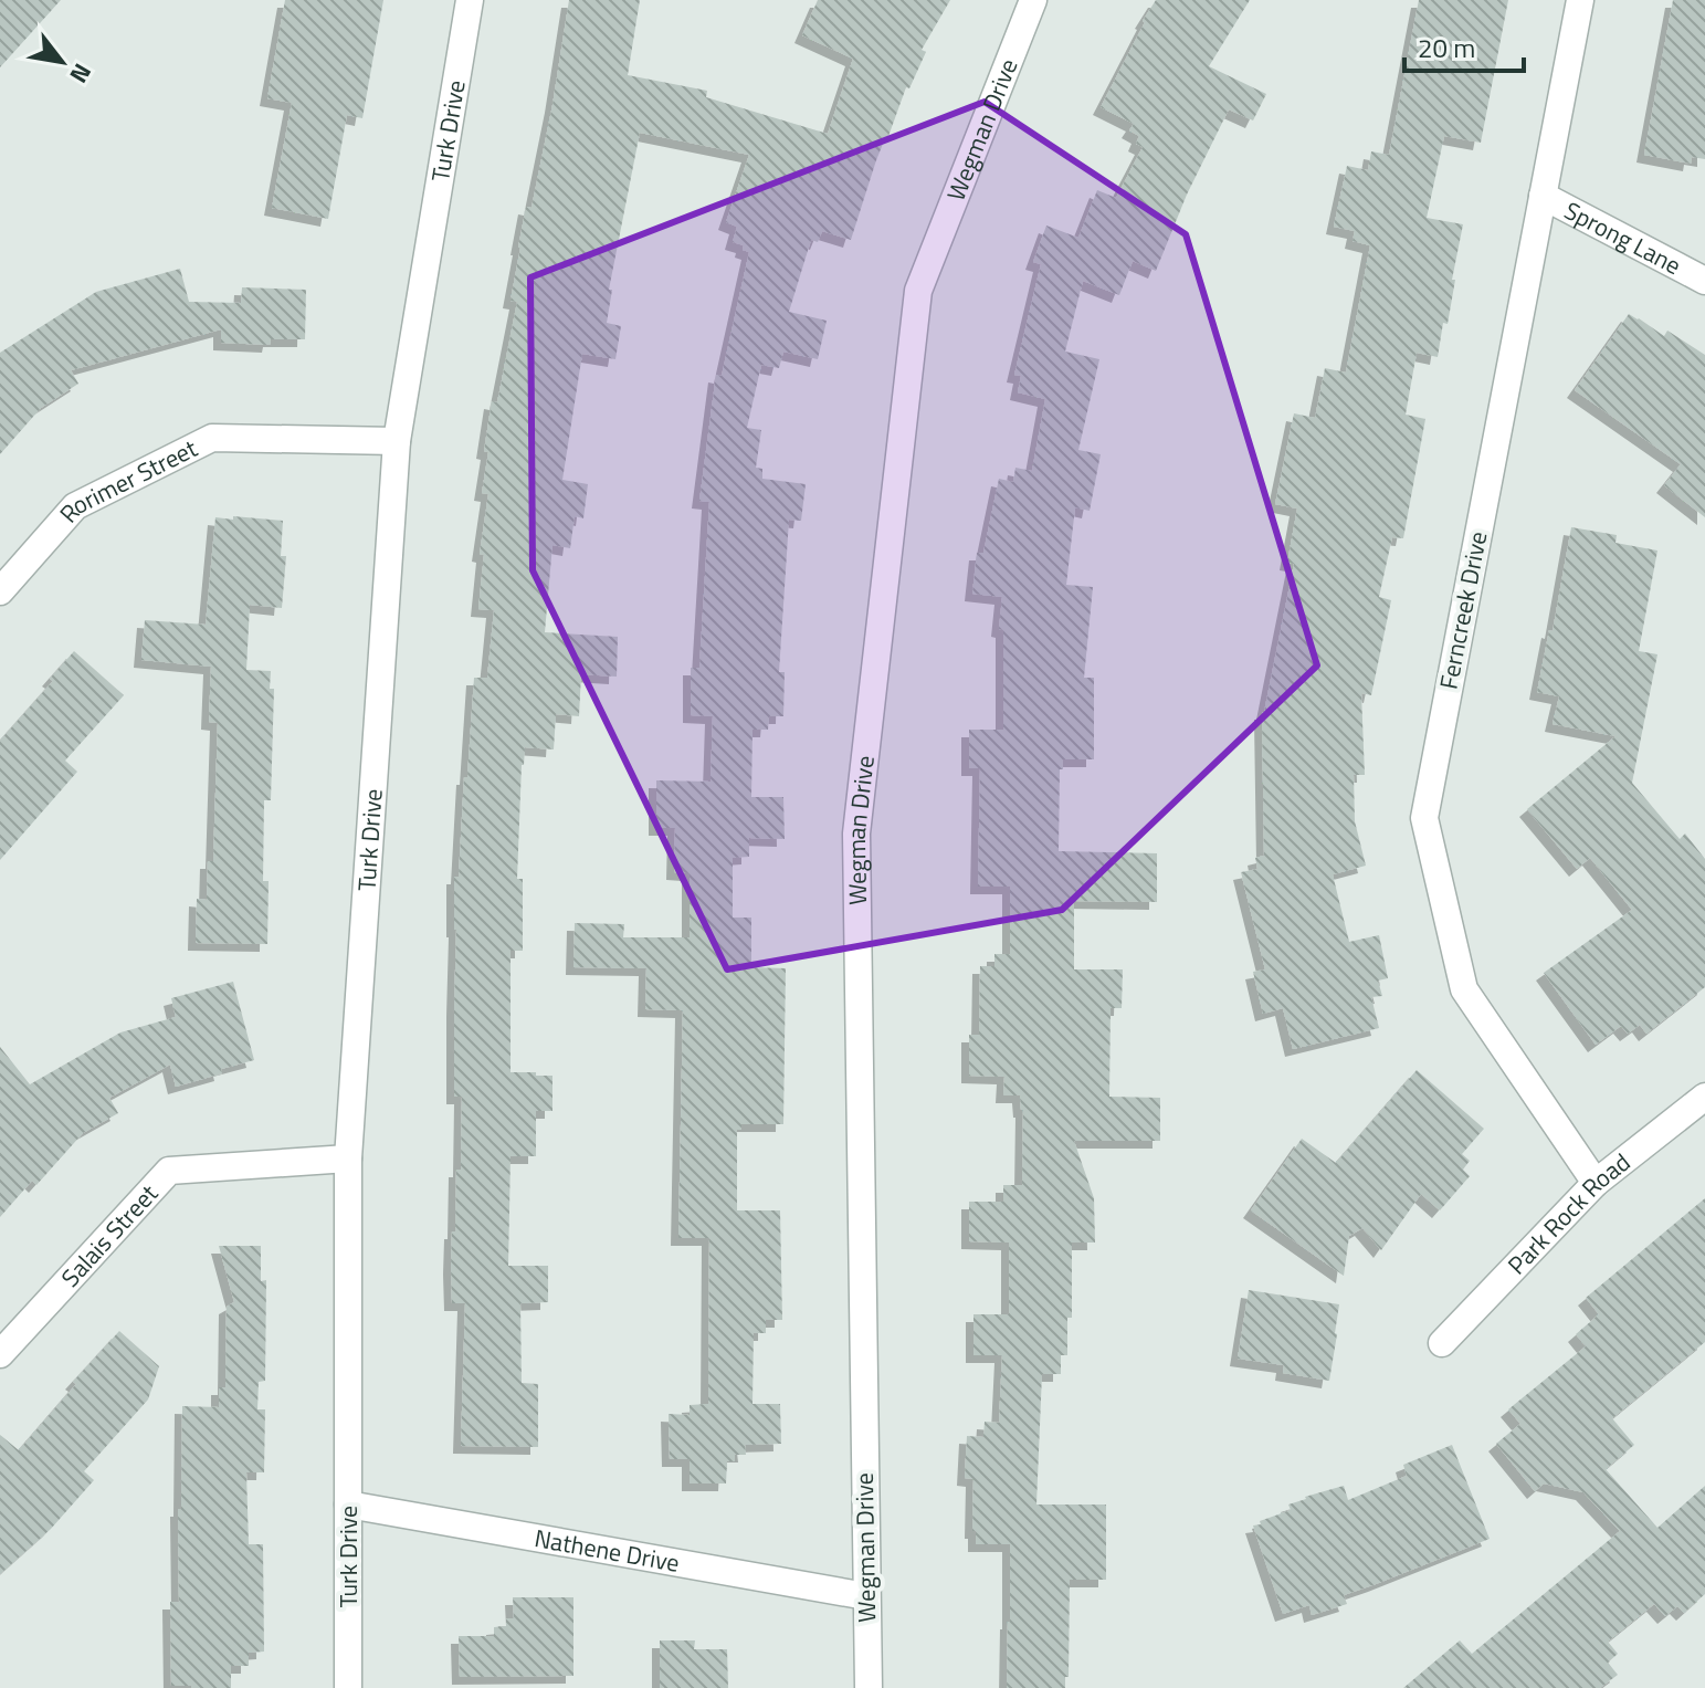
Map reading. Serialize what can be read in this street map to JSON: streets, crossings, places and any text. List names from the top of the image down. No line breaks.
{"streets":{"street":["Turk Drive","Wegman Drive","Sprong Lane","Rorimer Street","Ferncreek Drive","Park Rock Road","Salais Street","Nathene Drive"]},"crossings":[["Turk Drive","Rorimer Street"],["Turk Drive","Salais Street"],["Turk Drive","Nathene Drive"],["Wegman Drive","Nathene Drive"],["Sprong Lane","Ferncreek Drive"],["Ferncreek Drive","Park Rock Road"]],"scale_bar":"20 m","north":"bottom right"}
